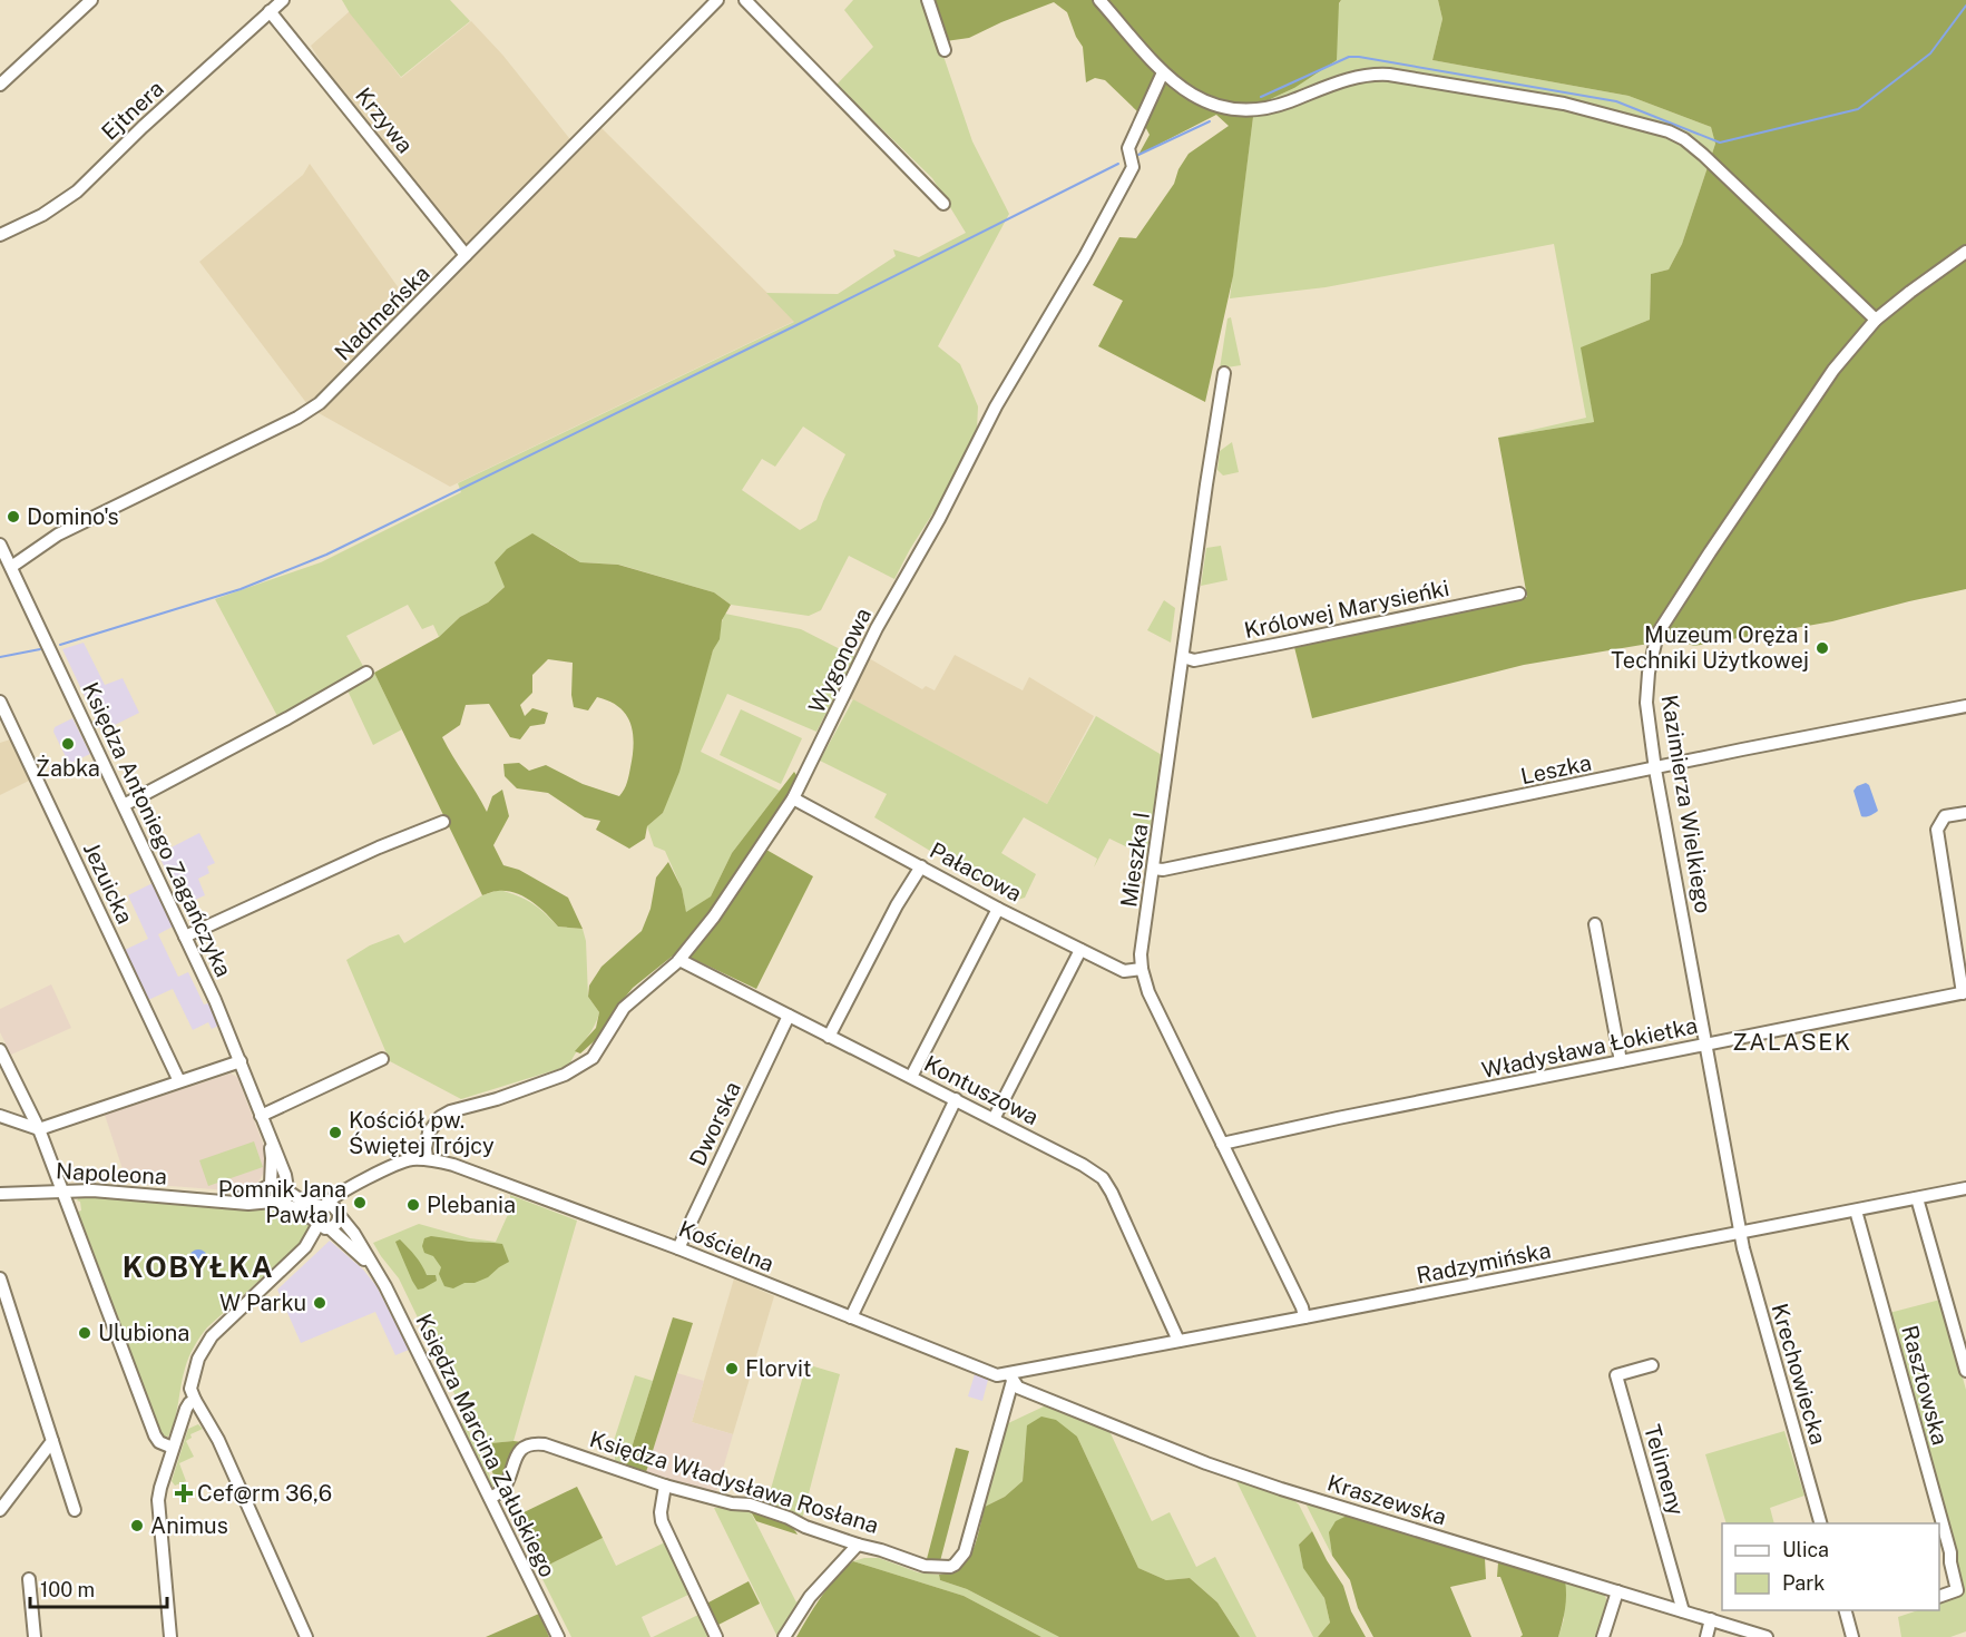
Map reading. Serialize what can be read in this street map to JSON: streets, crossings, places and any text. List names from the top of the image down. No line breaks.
{"streets":{"street":["Ejtnera","Krzywa","Nadmeńska","Królowej Marysieńki","Wygonowa","Leszka","Kazimierza Wielkiego","Księdza Antoniego Zagańczyka","Mieszka I","Pałacowa","Jezuicka","Władysława Łokietka","Kontuszowa","Dworska","Napoleona","Kościelna","Radzymińska","Krechowiecka","Rasztowska","Księdza Marcina Załuskiego","Telimeny","Księdza Władysława Rosłana","Kraszewska"]},"crossings":[["Ejtnera","Krzywa"],["Krzywa","Nadmeńska"],["Nadmeńska","Księdza Antoniego Zagańczyka"],["Królowej Marysieńki","Mieszka I"],["Wygonowa","Pałacowa"],["Wygonowa","Kontuszowa"],["Wygonowa","Kościelna"],["Leszka","Kazimierza Wielkiego"],["Leszka","Mieszka I"],["Kazimierza Wielkiego","Władysława Łokietka"],["Kazimierza Wielkiego","Radzymińska"],["Kazimierza Wielkiego","Krechowiecka"],["Księdza Antoniego Zagańczyka","Napoleona"],["Księdza Antoniego Zagańczyka","Księdza Marcina Załuskiego"],["Mieszka I","Pałacowa"],["Mieszka I","Władysława Łokietka"],["Mieszka I","Radzymińska"],["Kontuszowa","Dworska"],["Kontuszowa","Radzymińska"],["Dworska","Kościelna"],["Napoleona","Księdza Marcina Załuskiego"],["Kościelna","Radzymińska"],["Kościelna","Księdza Marcina Załuskiego"],["Kościelna","Księdza Władysława Rosłana"],["Kościelna","Kraszewska"],["Radzymińska","Krechowiecka"],["Radzymińska","Rasztowska"],["Radzymińska","Księdza Władysława Rosłana"],["Radzymińska","Kraszewska"],["Księdza Marcina Załuskiego","Księdza Władysława Rosłana"],["Telimeny","Kraszewska"],["Księdza Władysława Rosłana","Kraszewska"]],"districts":["ZALASEK","KOBYŁKA"],"places":{"other":["Domino's","Muzeum Oręża i Techniki Użytkowej","Żabka","Kościół pw. Świętej Trójcy","Pomnik Jana Pawła II","Plebania","W Parku","Ulubiona","Florvit","Animus"],"health":["Cef@rm 36,6"]},"legend":["Ulica","Park"],"scale_bar":"100 m"}
